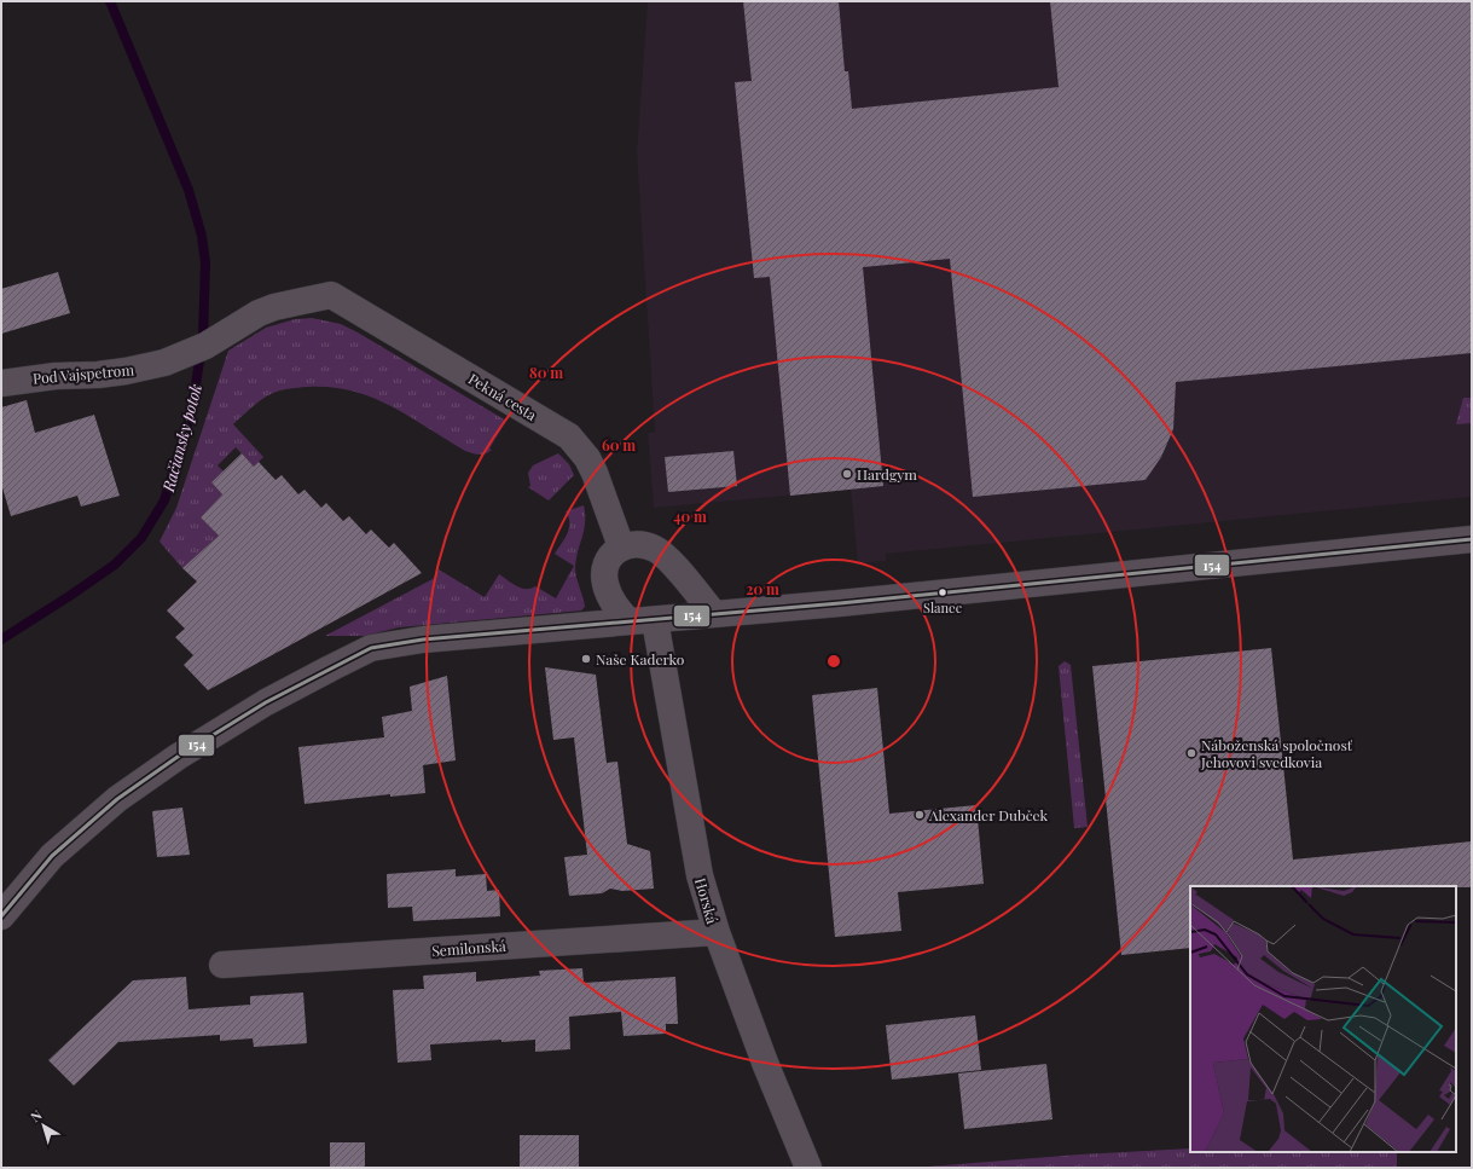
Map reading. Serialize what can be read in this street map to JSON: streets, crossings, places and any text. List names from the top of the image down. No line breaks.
{"streets":{"street":["Pod Vajspetrom","Pekná cesta","Horská","Semilonská"]},"crossings":[["Pod Vajspetrom","Pekná cesta"],["Horská","Semilonská"]],"water":["Račiansky potok"],"places":["Hardgym","Slanec","Naše Kaderko","Náboženská spoločnosť Jehovovi svedkovia","Alexander Dubček"],"lines":["transit line 154"],"north":"top left","rings":["80 m","60 m","40 m","20 m"]}
